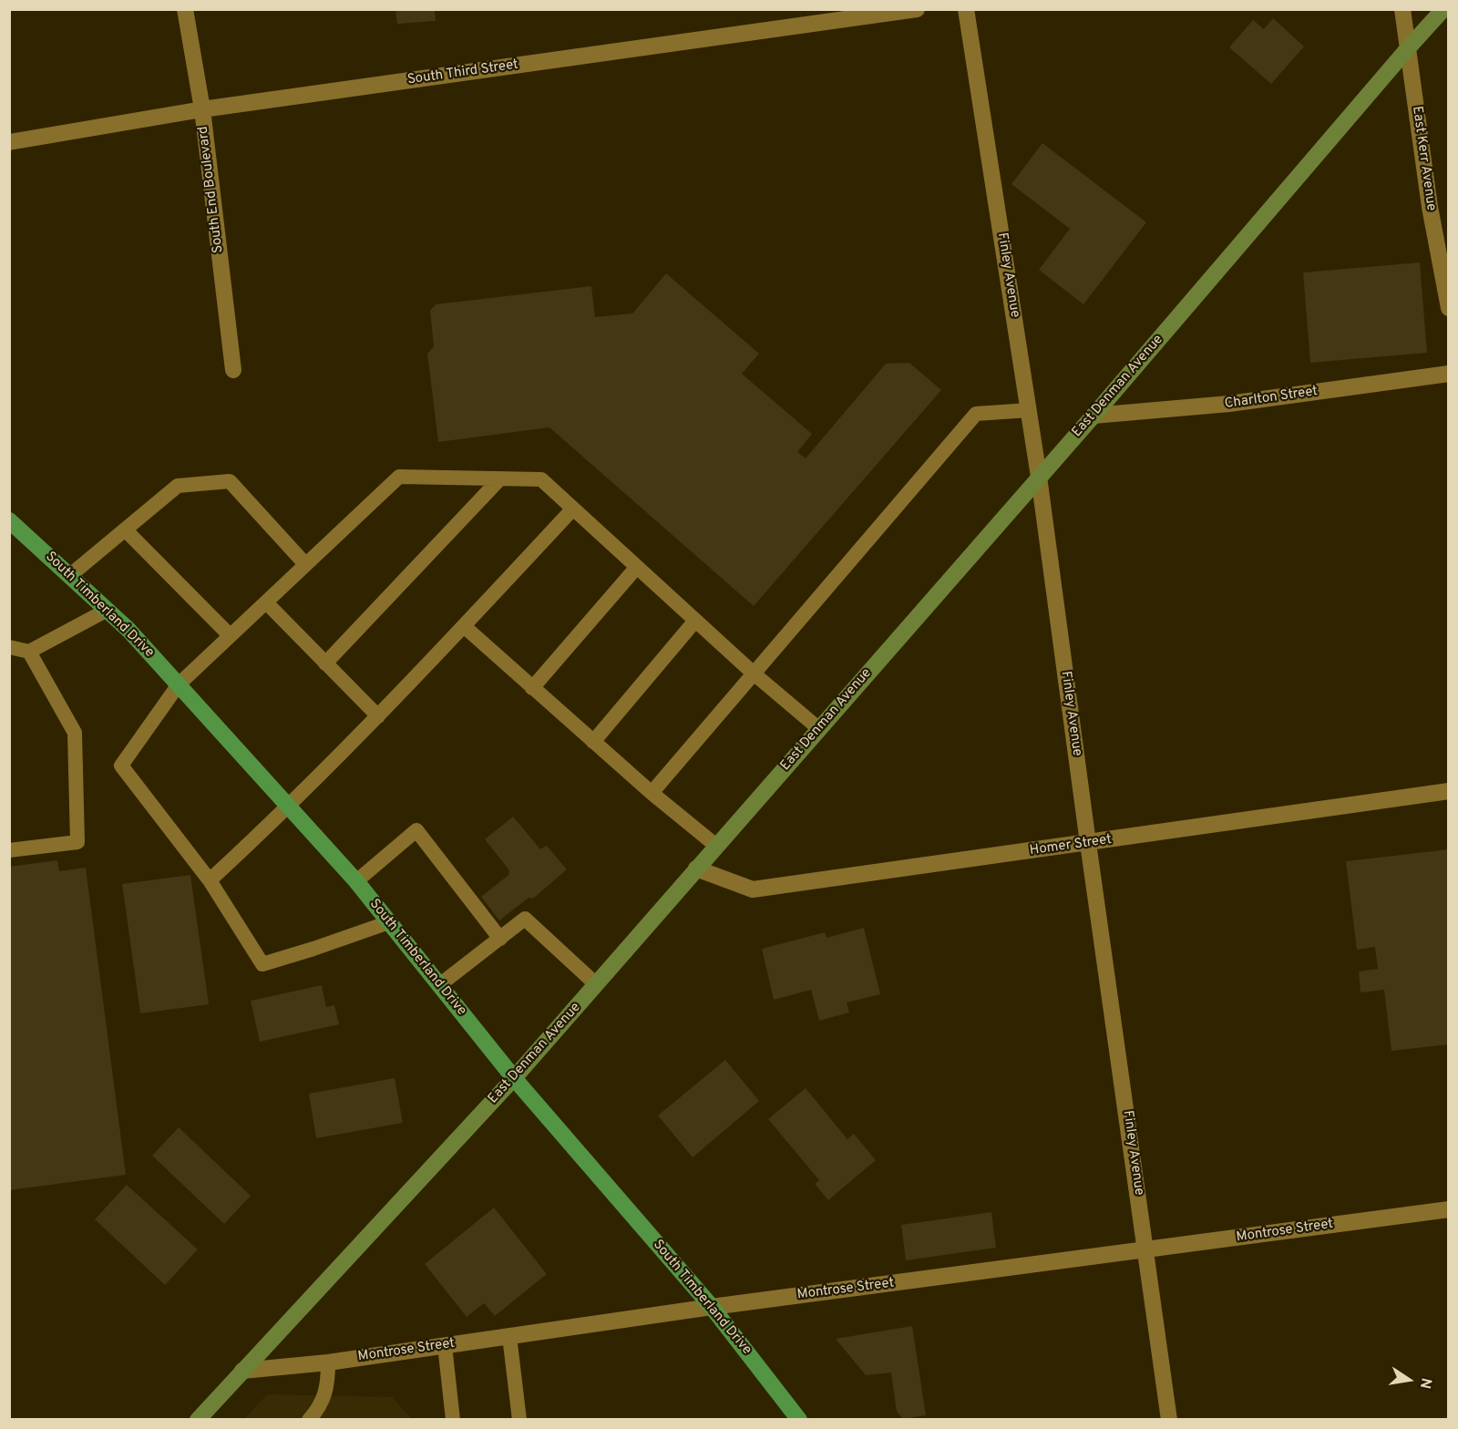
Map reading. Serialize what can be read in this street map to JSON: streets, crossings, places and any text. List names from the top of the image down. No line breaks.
{"streets":{"main road":["East Denman Avenue","South Timberland Drive"],"street":["South Third Street","East Kerr Avenue","South End Boulevard","Finley Avenue","Charlton Street","Homer Street","Montrose Street"]},"crossings":[["South Third Street","South End Boulevard"],["East Kerr Avenue","East Denman Avenue"],["Finley Avenue","East Denman Avenue"],["Finley Avenue","Homer Street"],["Finley Avenue","Montrose Street"],["East Denman Avenue","Charlton Street"],["East Denman Avenue","South Timberland Drive"],["East Denman Avenue","Homer Street"],["East Denman Avenue","Montrose Street"],["South Timberland Drive","Montrose Street"]],"north":"right"}
